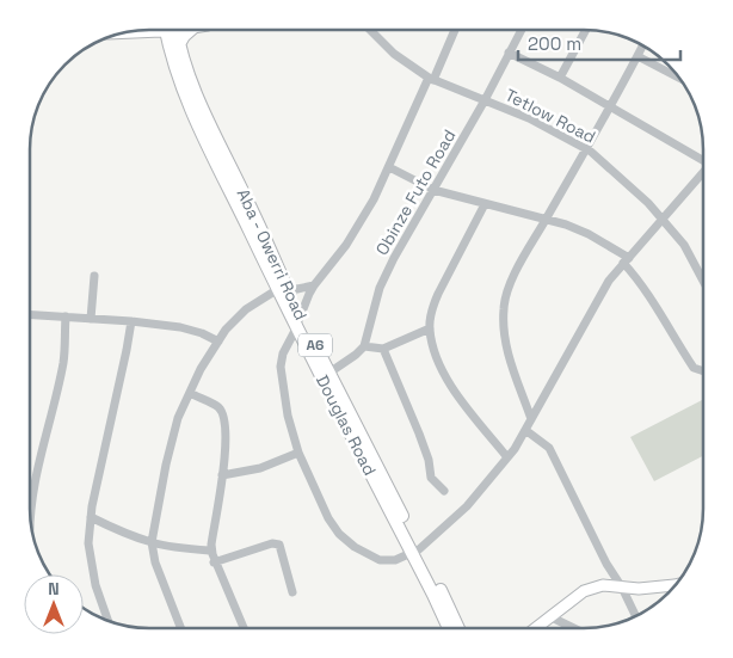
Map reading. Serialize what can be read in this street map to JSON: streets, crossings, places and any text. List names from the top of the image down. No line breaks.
{"streets":{"highway":["Aba - Owerri Road","A6","Douglas Road"],"street":["Tetlow Road","Obinze Futo Road"]},"crossings":[["Tetlow Road","Obinze Futo Road"],["Aba - Owerri Road","Douglas Road"],["A6","Douglas Road"]],"scale_bar":"200 m","north":"top"}
